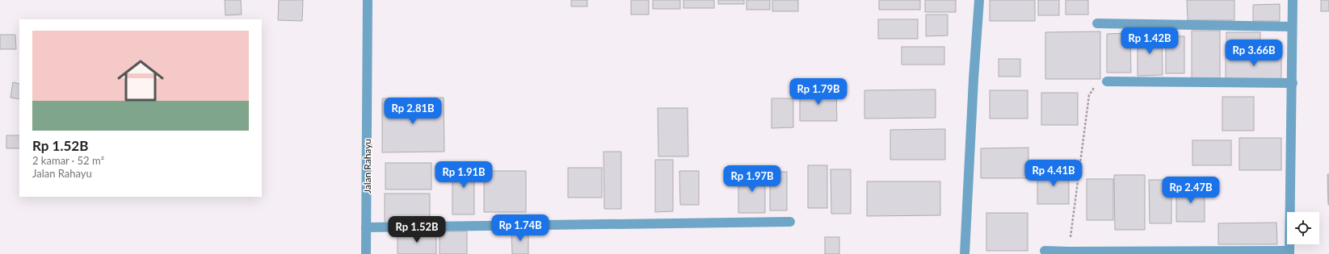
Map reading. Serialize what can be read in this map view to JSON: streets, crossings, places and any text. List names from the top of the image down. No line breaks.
{"streets":{"street":["Jalan Rahayu"]},"page":{"list":[{"name":"Rp 1.52B","note":"2 kamar · 52 m² · Jalan Rahayu"}],"price":["Rp 1.42B","Rp 3.66B","Rp 1.79B","Rp 2.81B","Rp 4.41B","Rp 1.91B","Rp 1.97B","Rp 2.47B","Rp 1.74B","Rp 1.52B"]}}
